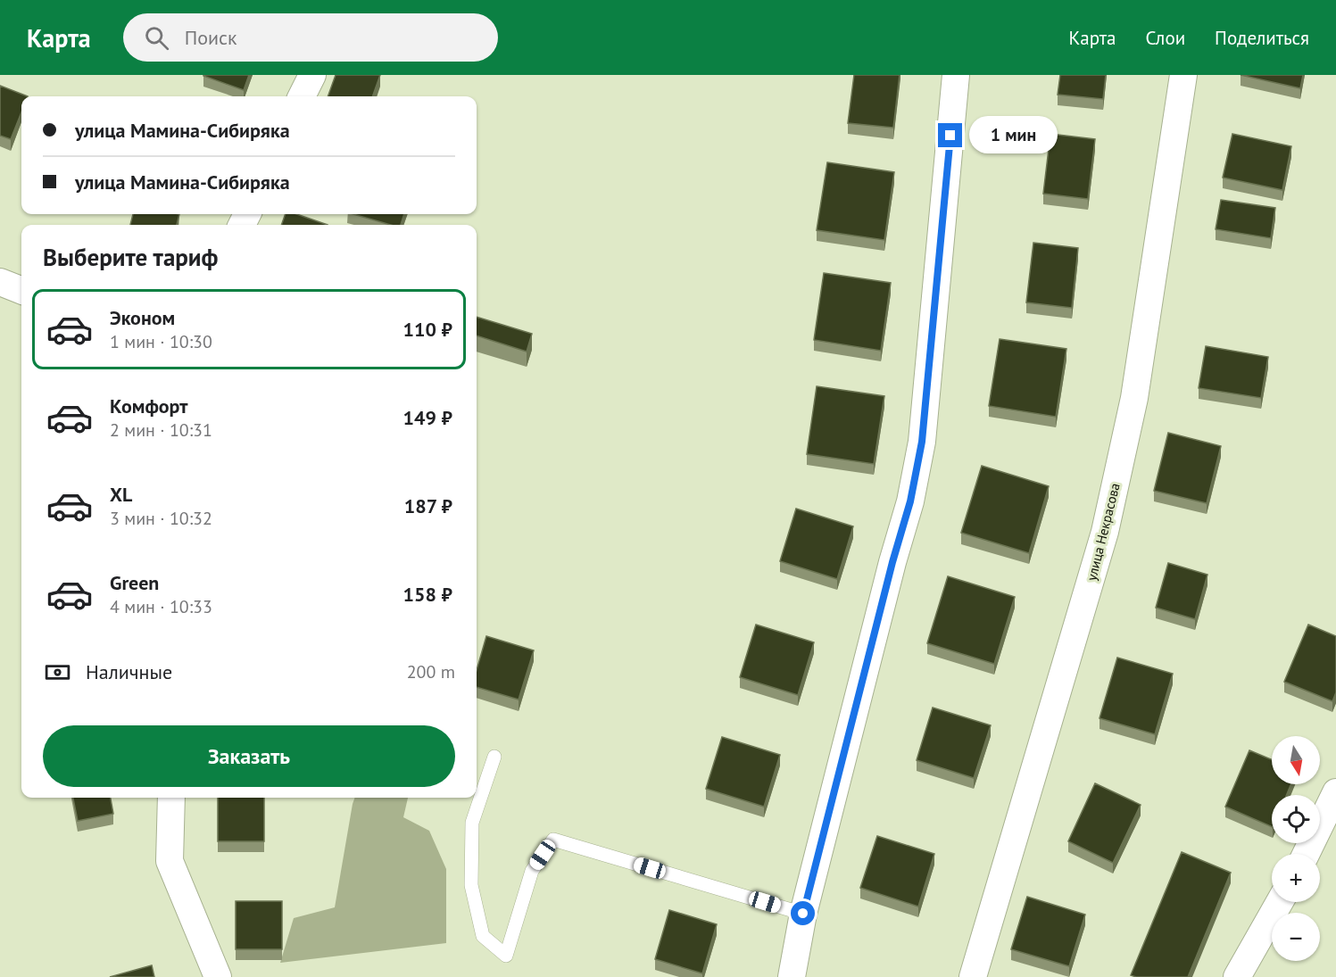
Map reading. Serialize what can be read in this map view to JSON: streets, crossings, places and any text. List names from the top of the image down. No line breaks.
{"streets":{"street":["улица Некрасова"]},"north":"bottom","page":{"header":"Карта","search":"Поиск","nav":["Карта","Слои","Поделиться"],"banner":["улица Мамина-Сибиряка","улица Мамина-Сибиряка"],"bubble":"1 мин","heading":"Выберите тариф","list":[{"name":"Эконом","note":"1 мин · 10:30","value":"110 ₽"},{"name":"Комфорт","note":"2 мин · 10:31","value":"149 ₽"},{"name":"XL","note":"3 мин · 10:32","value":"187 ₽"},{"name":"Green","note":"4 мин · 10:33","value":"158 ₽"}],"pay":["Наличные","200 m"],"buttons":"Заказать","map_buttons":["+","−"]}}
